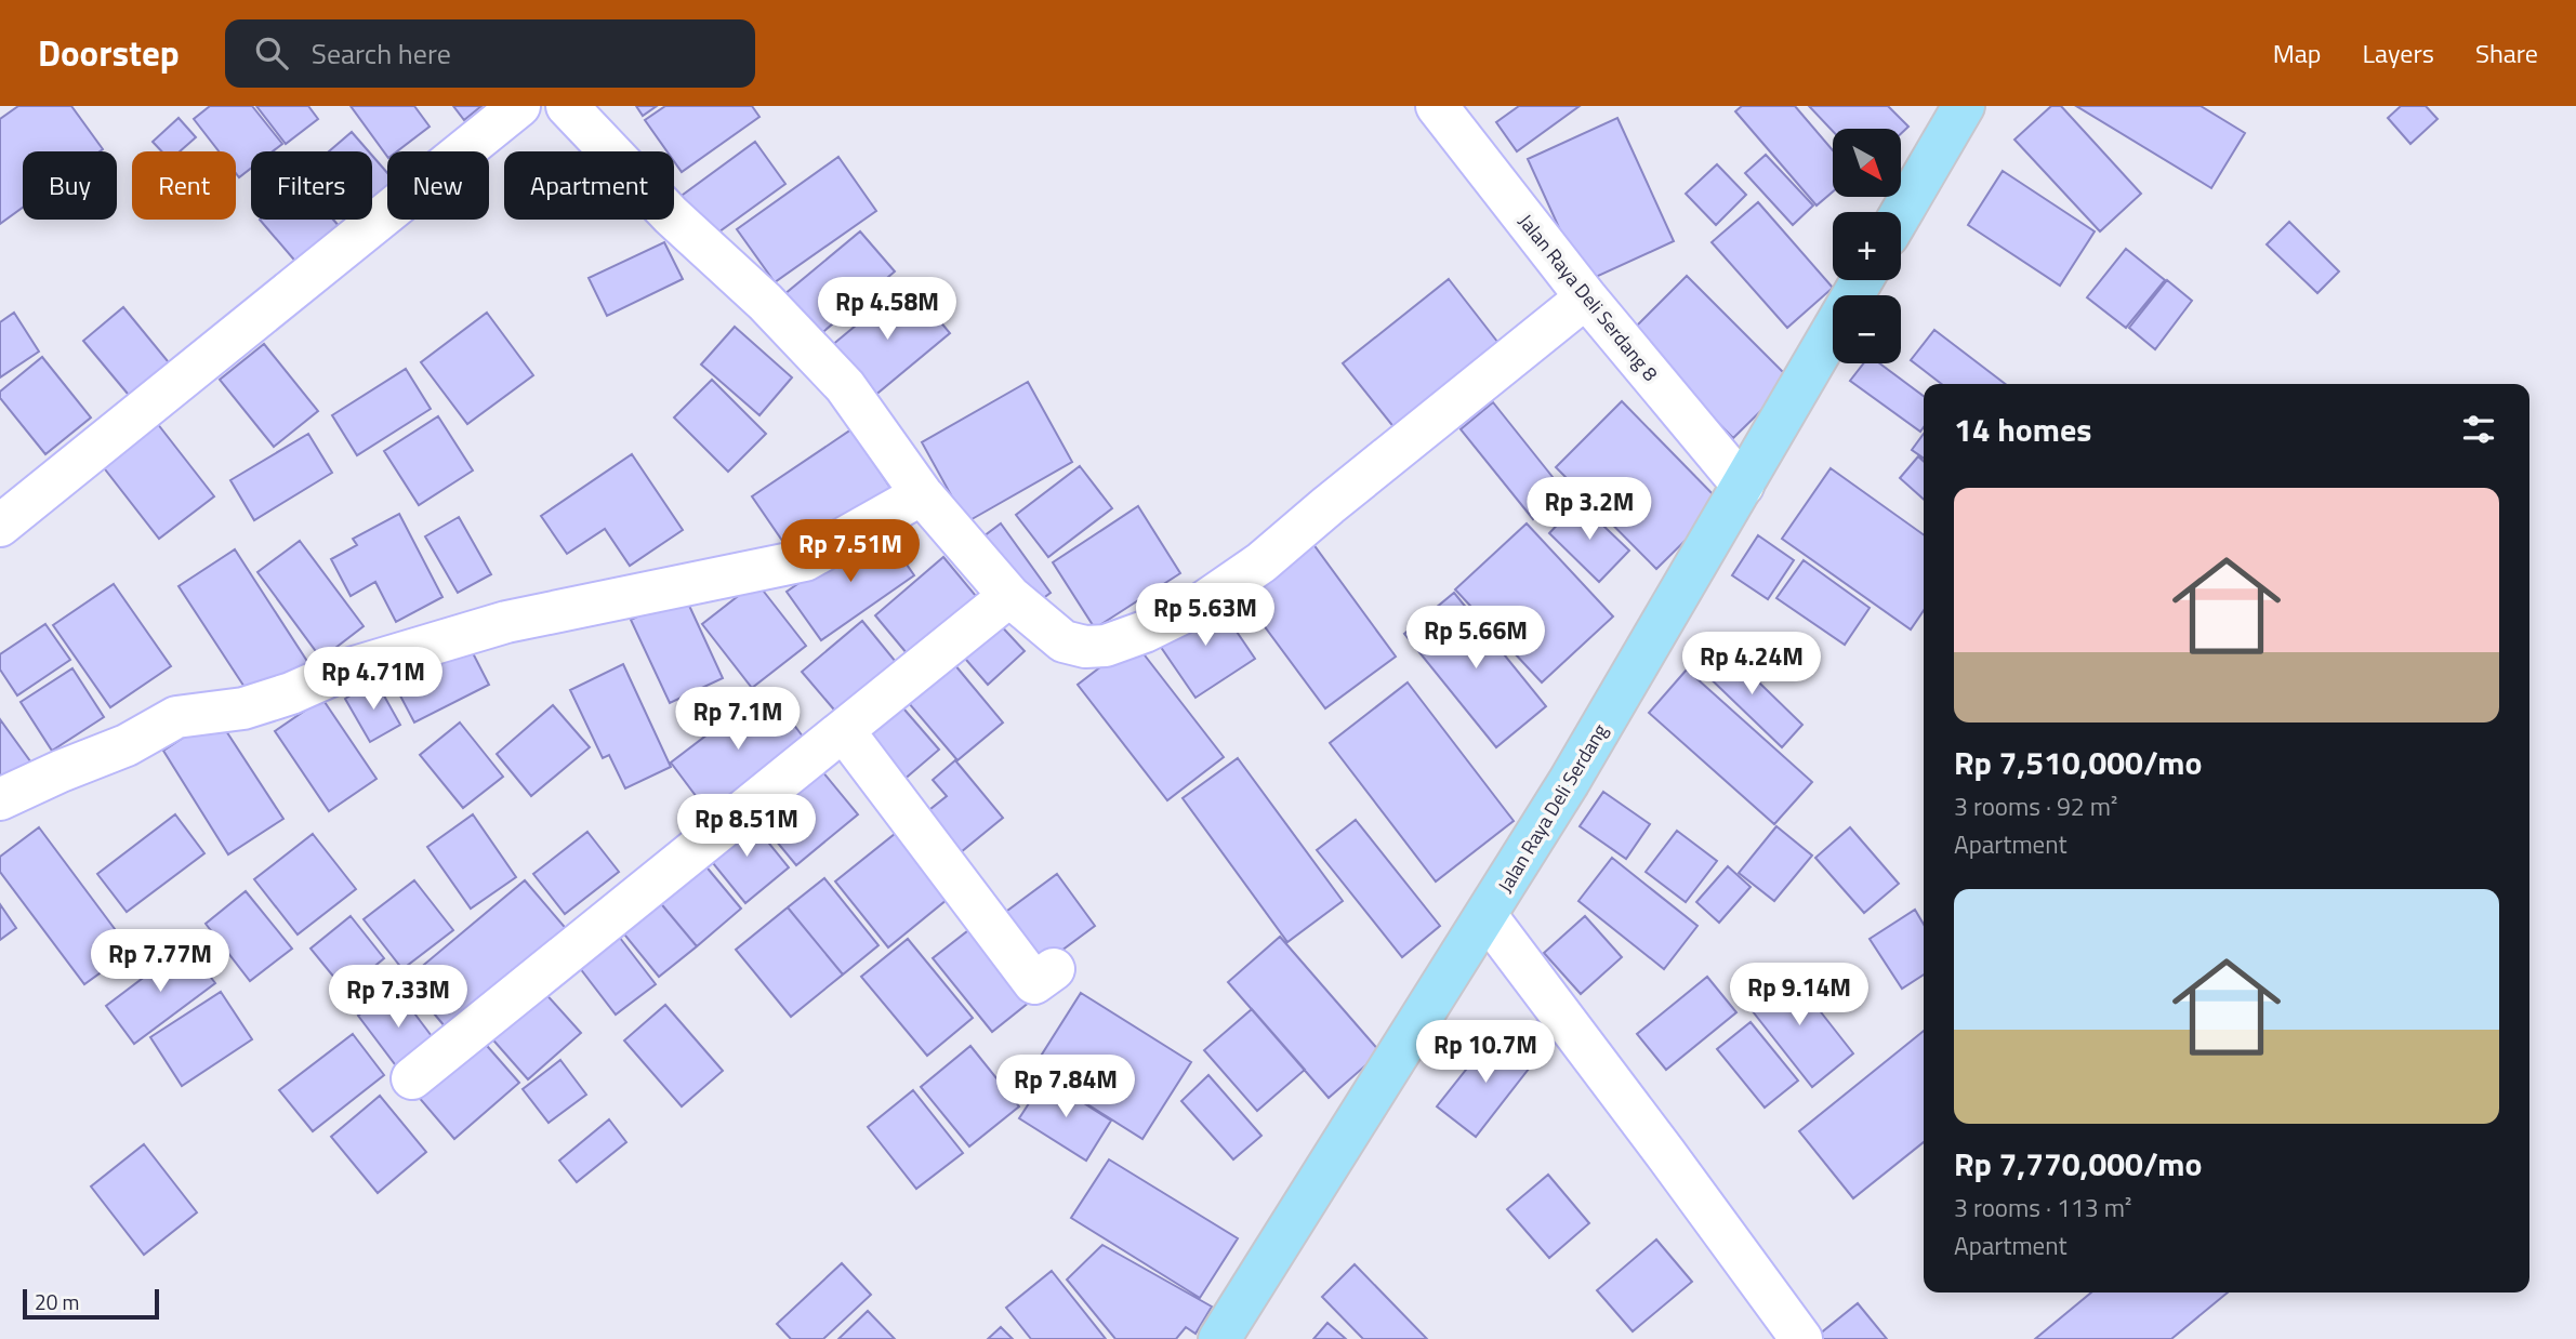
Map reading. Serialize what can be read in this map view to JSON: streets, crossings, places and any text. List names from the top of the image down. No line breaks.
{"streets":{"main road":["Jalan Raya Deli Serdang"],"street":["Jalan Raya Deli Serdang 8"]},"crossings":[["Jalan Raya Deli Serdang 8","Jalan Raya Deli Serdang"]],"scale_bar":"20 m","north":"bottom right","page":{"header":"Doorstep","search":"Search here","nav":["Map","Layers","Share"],"map_buttons":["+","−"],"chip":["Buy","Rent","Filters","New","Apartment"],"price":["Rp 4.58M","Rp 3.2M","Rp 7.51M","Rp 5.63M","Rp 5.66M","Rp 4.24M","Rp 4.71M","Rp 7.1M","Rp 8.51M","Rp 7.77M","Rp 9.14M","Rp 7.33M","Rp 10.7M","Rp 7.84M"],"heading":"14 homes","list":[{"name":"Rp 7,510,000/mo","note":"3 rooms · 92 m² · Apartment"},{"name":"Rp 7,770,000/mo","note":"3 rooms · 113 m² · Apartment"}],"scale":"20 m"}}
